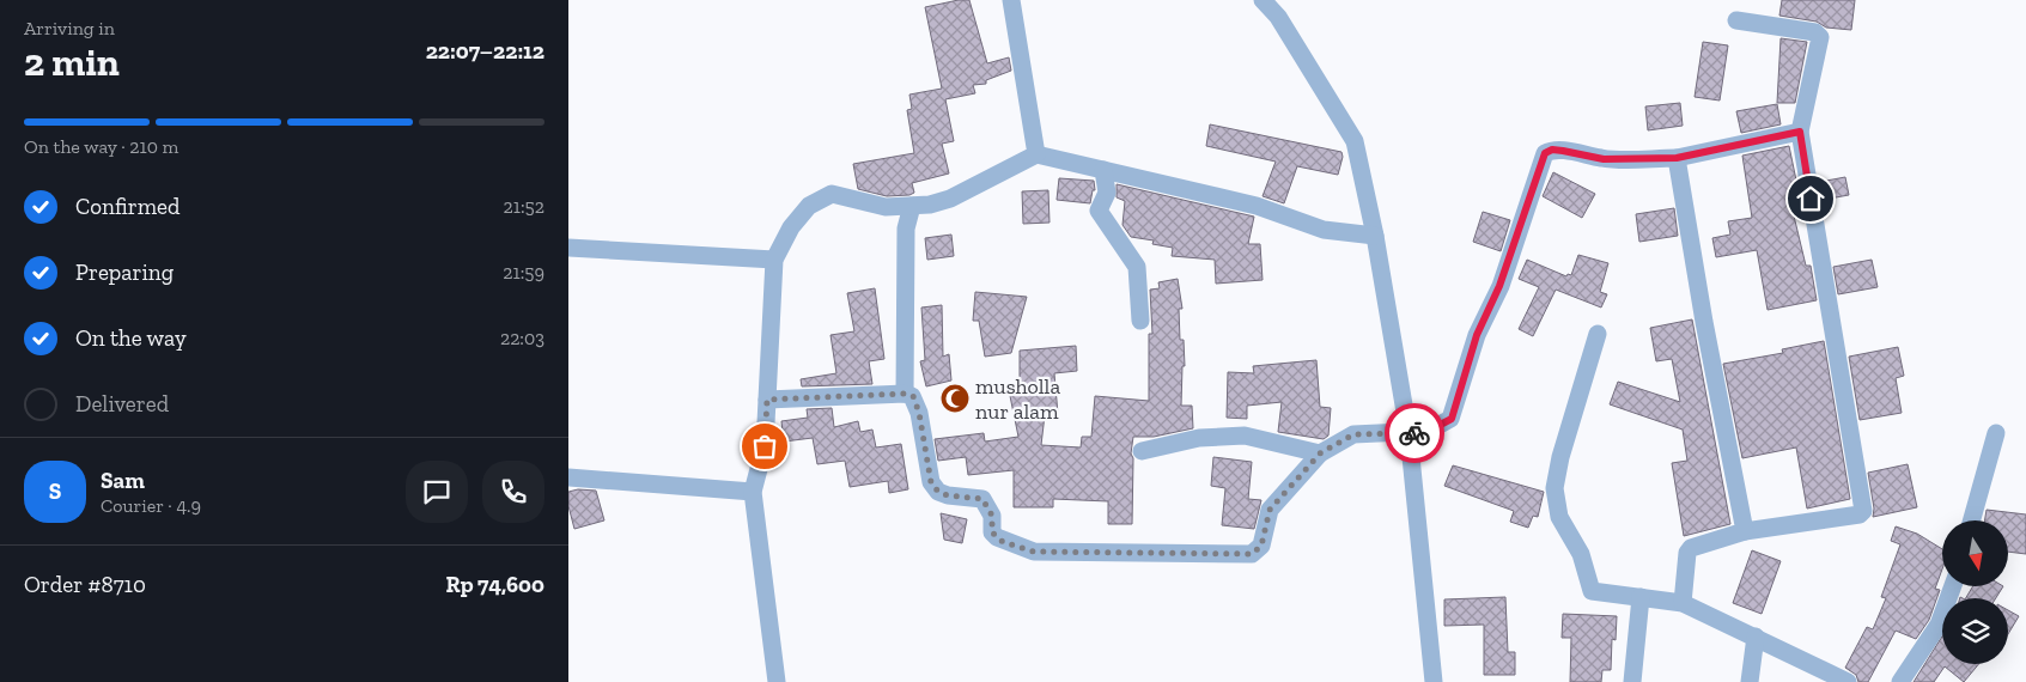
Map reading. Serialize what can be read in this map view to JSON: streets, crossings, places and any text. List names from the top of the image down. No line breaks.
{"places":{"mosque":["musholla nur alam"]},"north":"bottom","page":{"heading":["2 min","Arriving in","22:07–22:12"],"panel":["Sam","Courier · 4.9","Order #8710","Rp 74,600"],"bar":"On the way · 210 m","list":[["Confirmed","21:52"],["Preparing","21:59"],["On the way","22:03"],"Delivered"],"round":"S"}}
